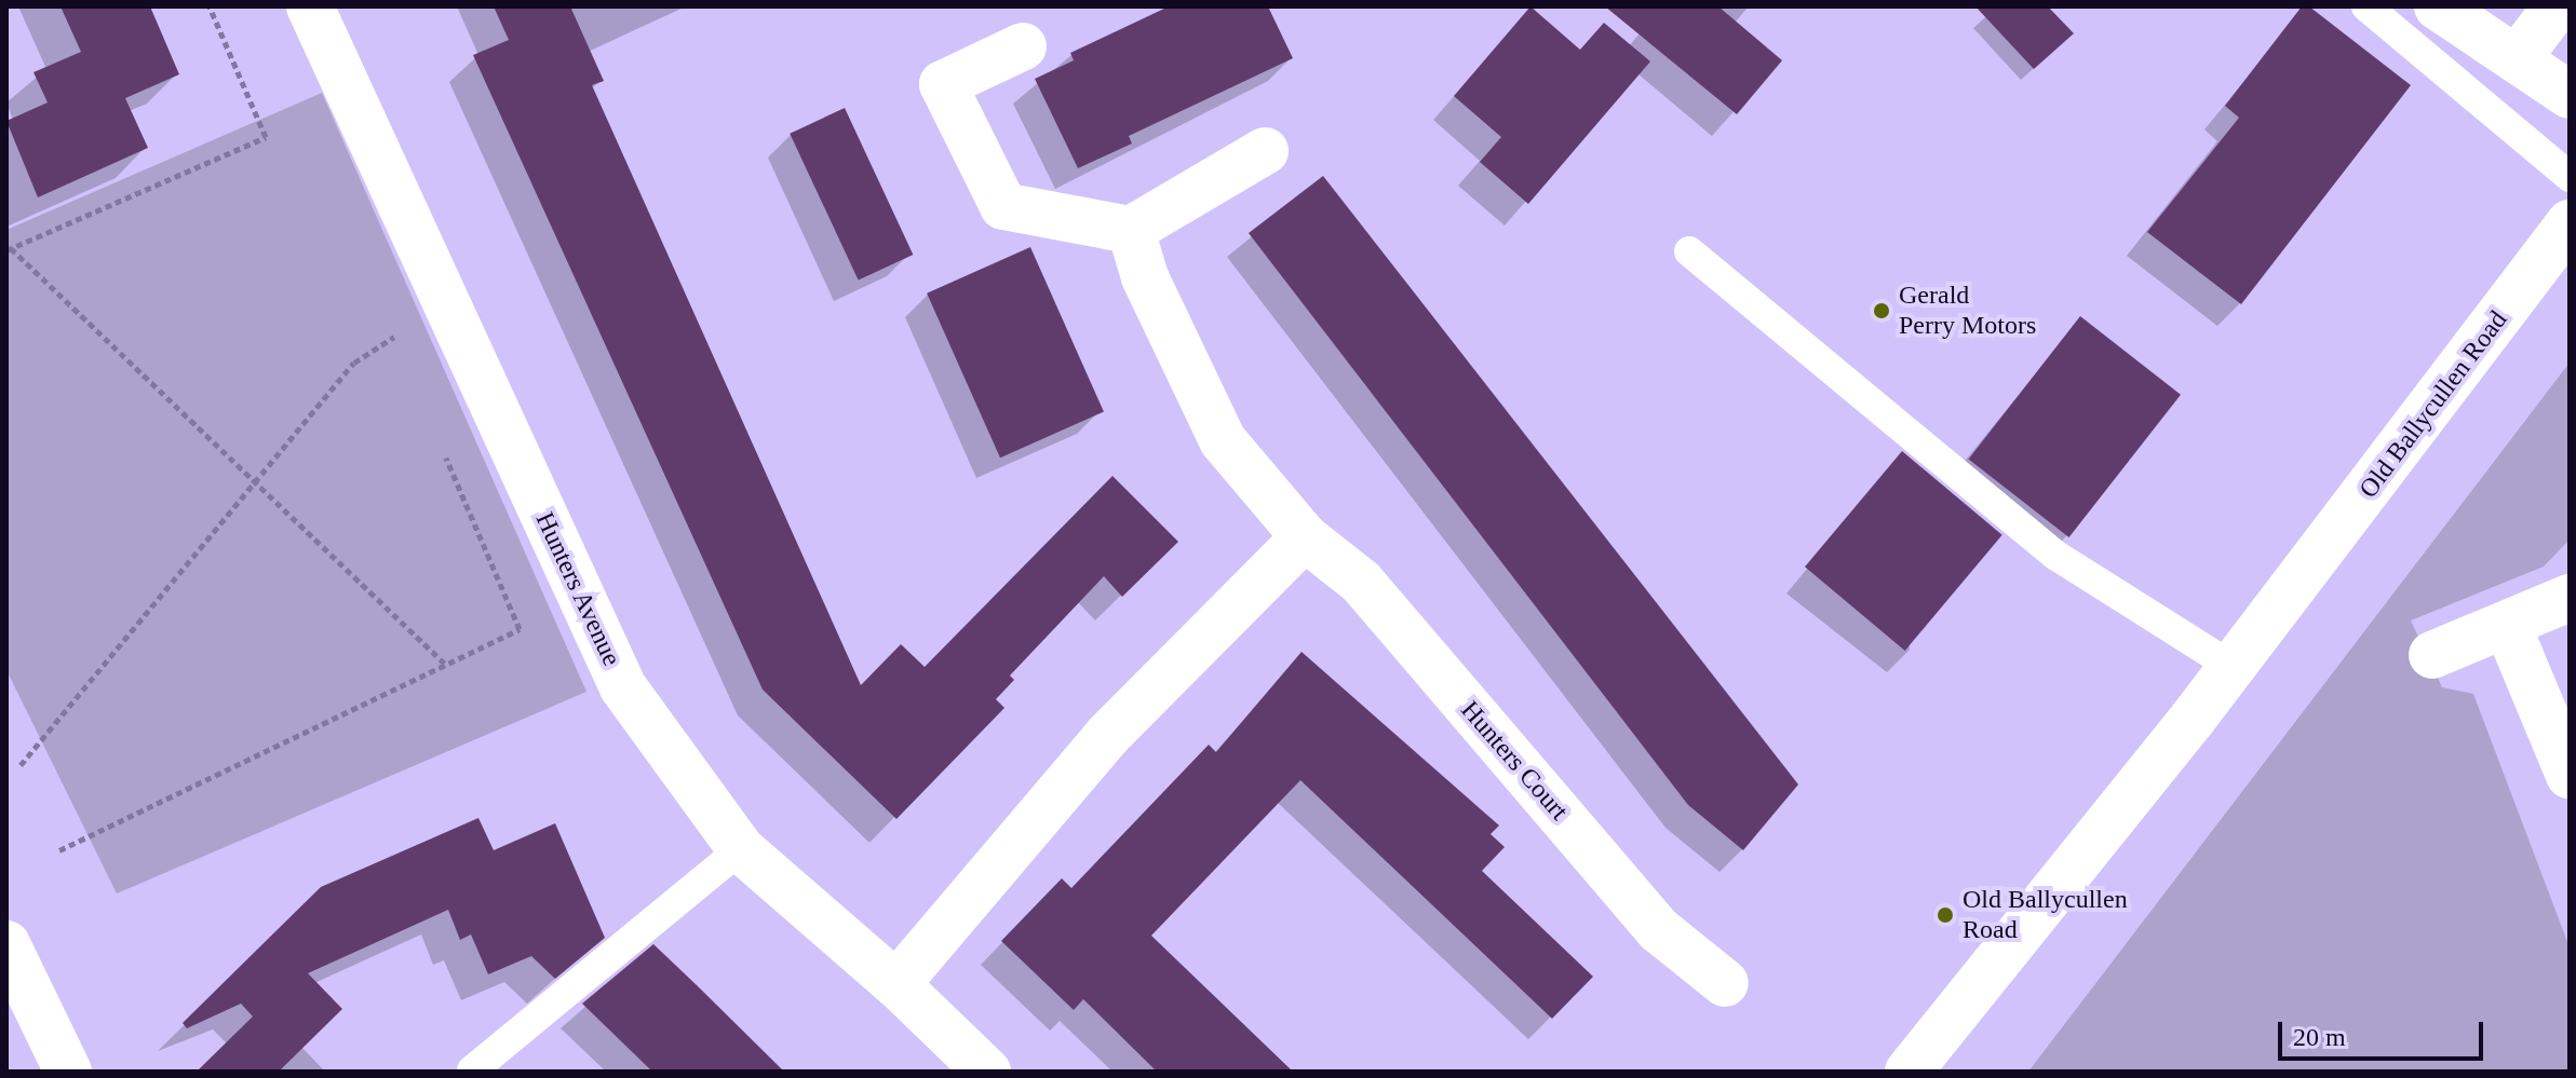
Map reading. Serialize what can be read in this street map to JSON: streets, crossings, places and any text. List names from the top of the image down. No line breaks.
{"streets":{"street":["Old Ballycullen Road","Hunters Avenue","Hunters Court"]},"places":["Gerald Perry Motors","Old Ballycullen Road"],"scale_bar":"20 m"}
